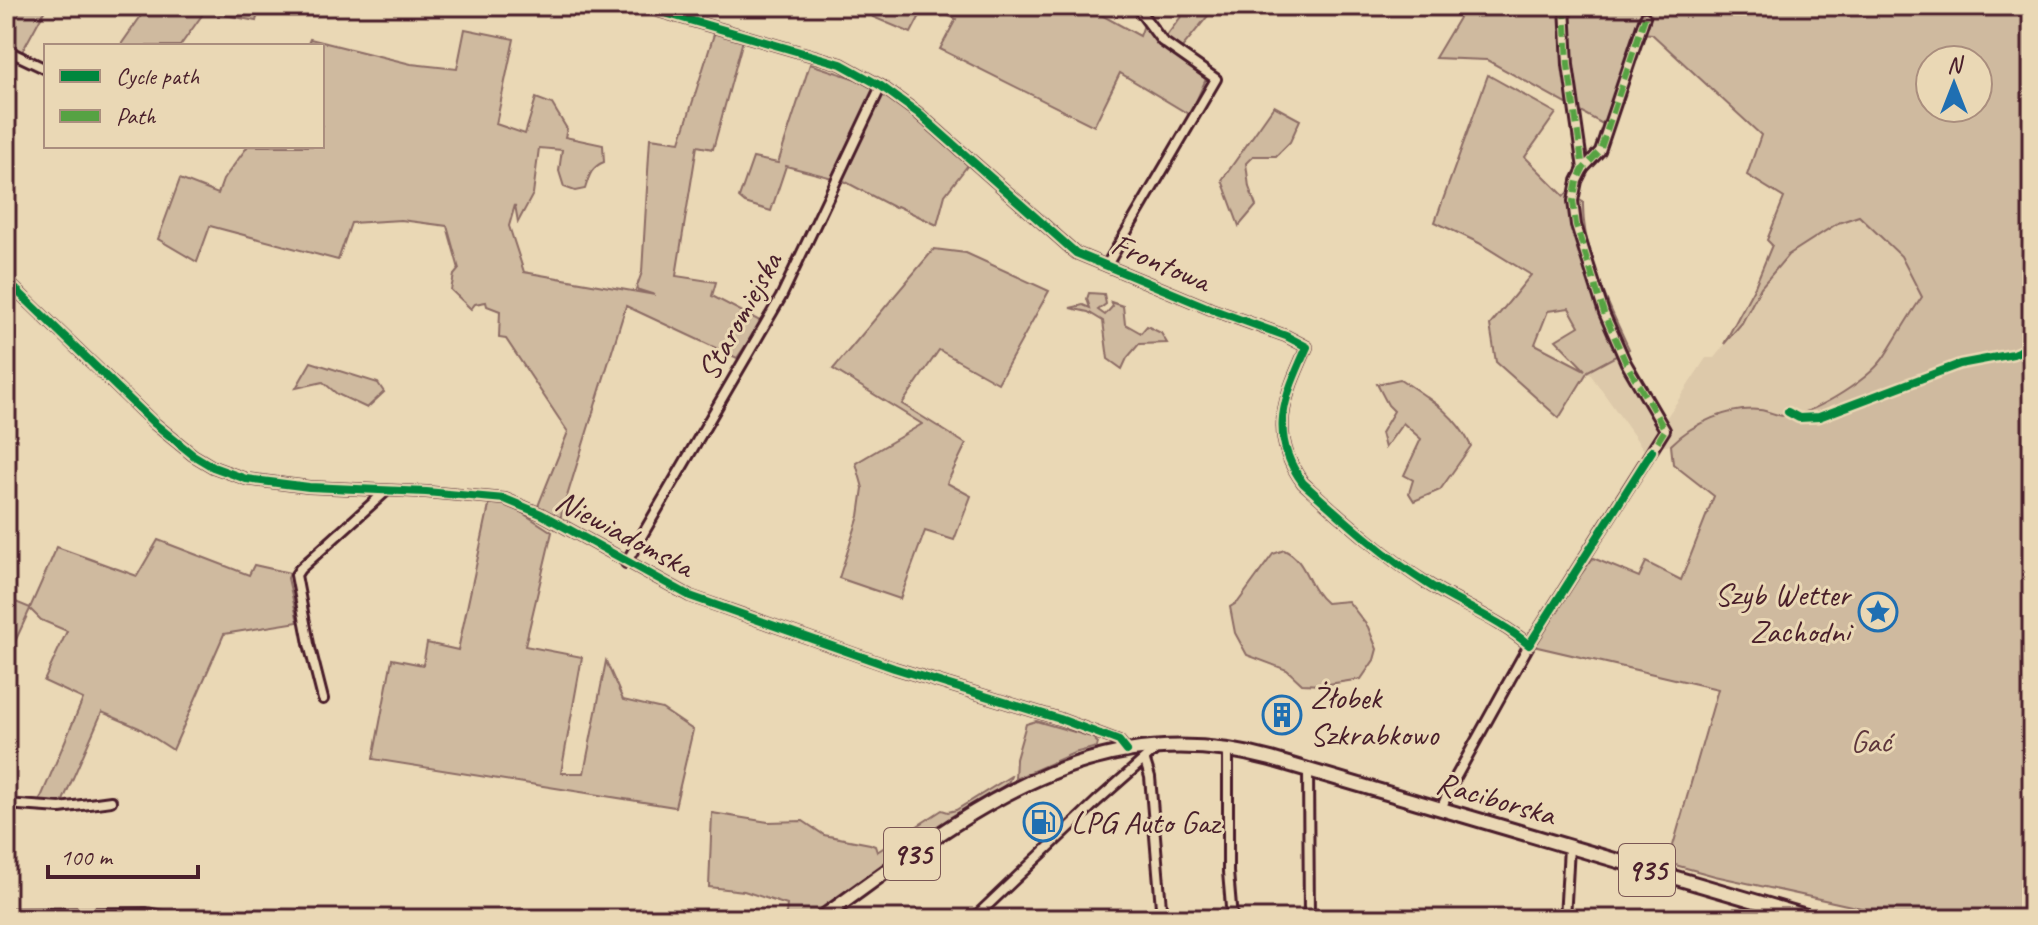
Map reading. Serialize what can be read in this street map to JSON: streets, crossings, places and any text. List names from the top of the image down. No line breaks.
{"streets":{"main road":["Raciborska","935"],"street":["Frontowa","Staromiejska","Niewiadomska"]},"crossings":[["Frontowa","Staromiejska"],["Staromiejska","Niewiadomska"],["Niewiadomska","Raciborska"]],"parks":["Gać"],"places":{"place":["Szyb Wetter Zachodni"],"building":["Żłobek Szkrabkowo"],"fuel station":["LPG Auto Gaz"]},"legend":["Cycle path","Path"],"scale_bar":"100 m","north":"top"}
